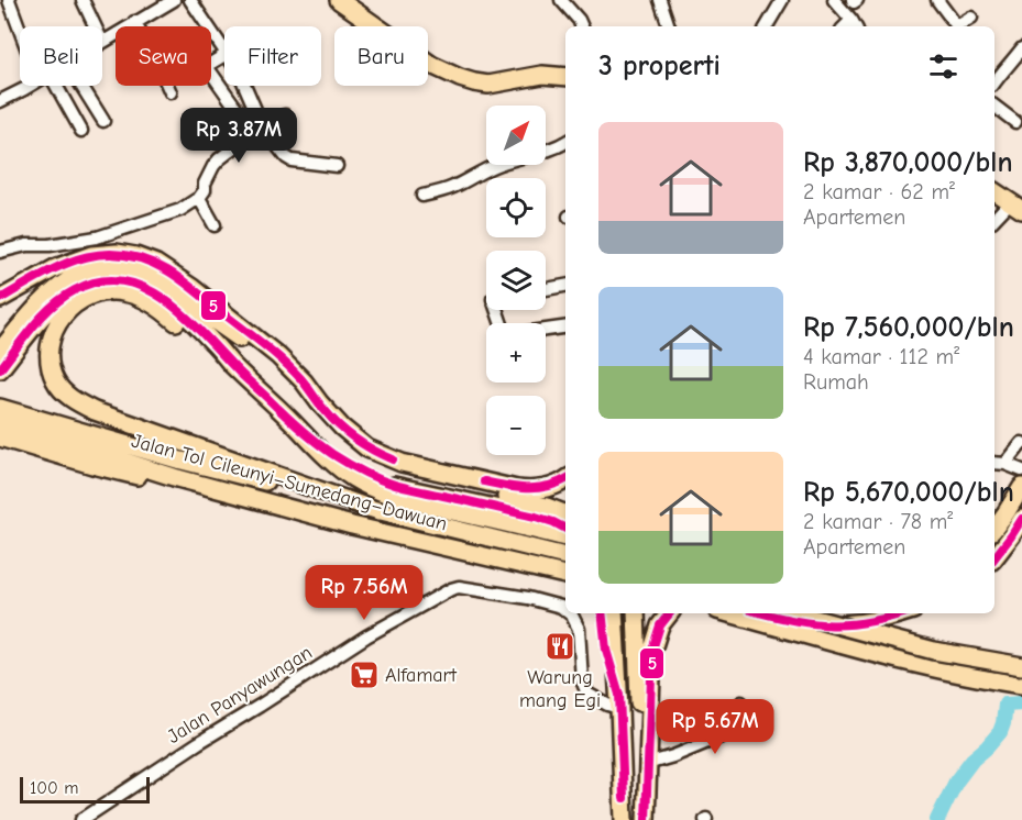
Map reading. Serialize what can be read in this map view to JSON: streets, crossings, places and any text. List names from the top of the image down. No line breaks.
{"streets":{"highway":["Jalan Tol Cileunyi–Sumedang–Dawuan"],"street":["Jalan Panyawungan"]},"places":{"restaurant":["Warung mang Egi"],"supermarket":["Alfamart"]},"lines":["transit line 5"],"scale_bar":"100 m","north":"top right","page":{"chip":["Beli","Sewa","Filter","Baru"],"heading":"3 properti","map_buttons":["+","−"],"list":[{"name":"Rp 3,870,000/bln","note":"2 kamar · 62 m² · Apartemen"},{"name":"Rp 7,560,000/bln","note":"4 kamar · 112 m² · Rumah"},{"name":"Rp 5,670,000/bln","note":"2 kamar · 78 m² · Apartemen"}],"price":["Rp 3.87M","Rp 7.56M","Rp 5.67M"],"scale":"100 m"}}
